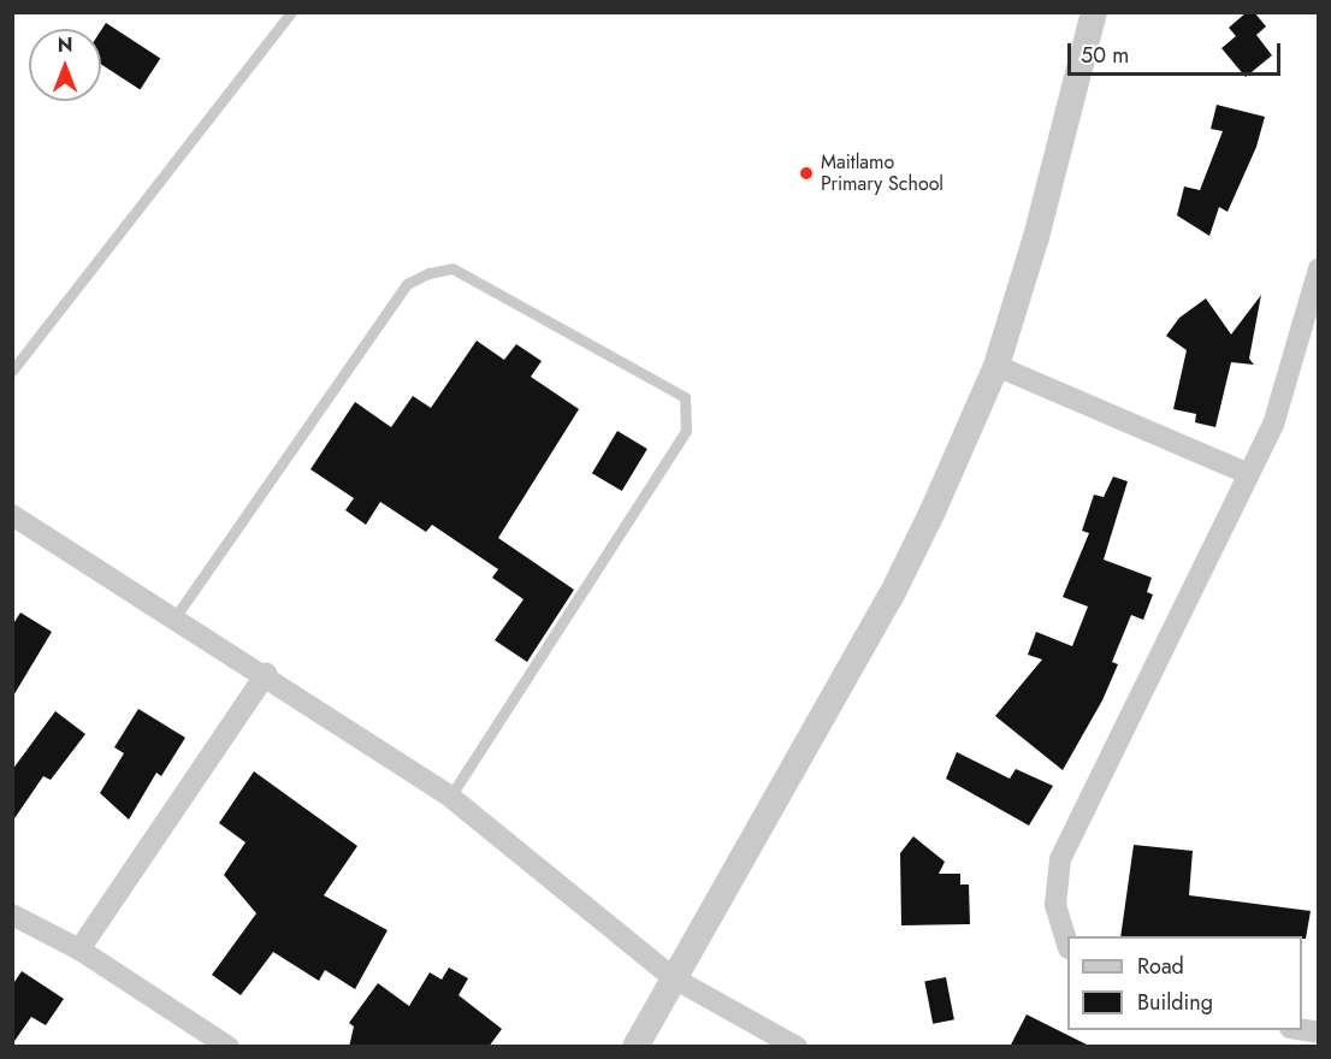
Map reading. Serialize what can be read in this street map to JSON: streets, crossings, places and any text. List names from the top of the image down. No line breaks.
{"places":["Maitlamo Primary School"],"legend":["Road","Building"],"scale_bar":"50 m","north":"top"}
